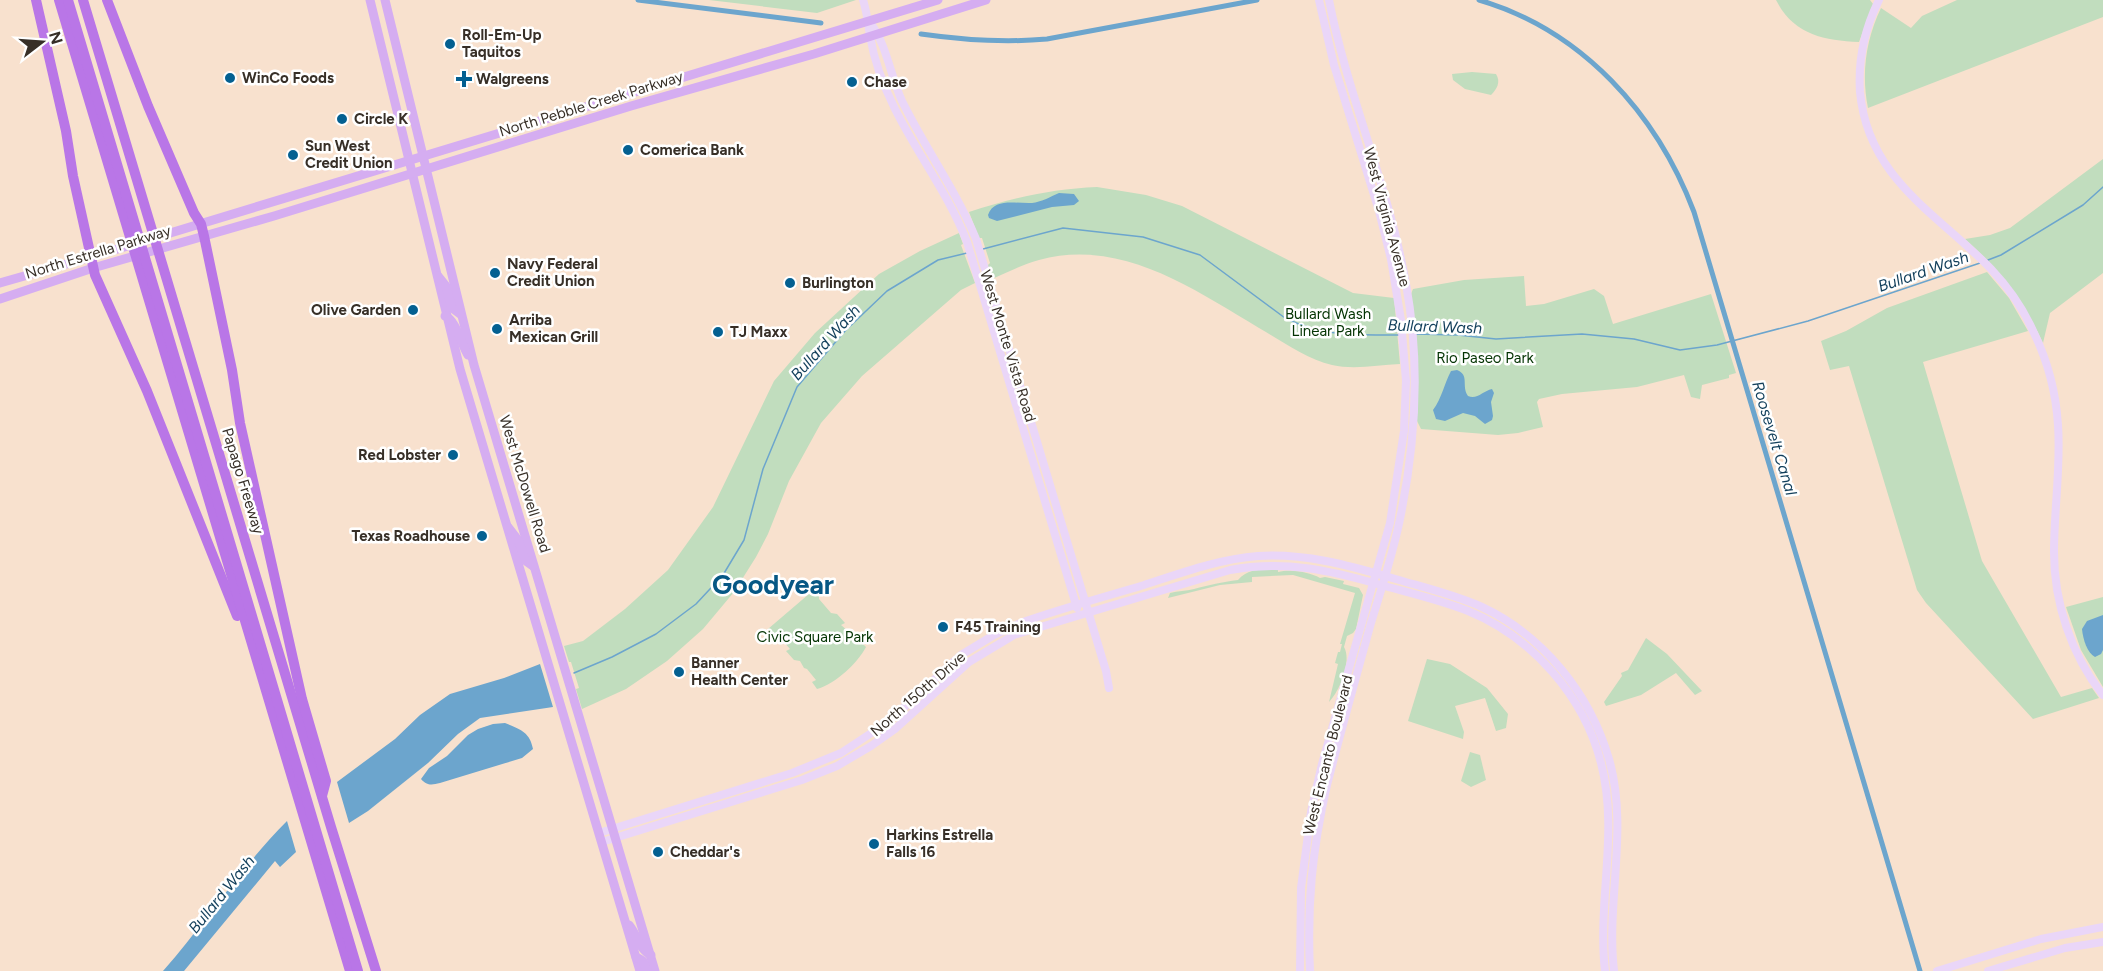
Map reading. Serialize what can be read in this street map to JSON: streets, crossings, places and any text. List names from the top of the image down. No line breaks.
{"streets":{"highway":["Papago Freeway"],"main road":["North Pebble Creek Parkway","North Estrella Parkway","West McDowell Road"],"street":["West Virginia Avenue","West Monte Vista Road","North 150th Drive","West Encanto Boulevard"]},"crossings":[["North Pebble Creek Parkway","North Estrella Parkway"],["North Pebble Creek Parkway","West Monte Vista Road"],["North Pebble Creek Parkway","West McDowell Road"],["West Virginia Avenue","North 150th Drive"],["West Virginia Avenue","West Encanto Boulevard"],["West Monte Vista Road","North 150th Drive"],["West McDowell Road","North 150th Drive"],["North 150th Drive","West Encanto Boulevard"]],"districts":["Goodyear"],"water":["Bullard Wash","Roosevelt Canal"],"parks":["Bullard Wash Linear Park","Rio Paseo Park","Civic Square Park"],"places":{"other":["Roll-Em-Up Taquitos","WinCo Foods","Chase","Circle K","Comerica Bank","Sun West Credit Union","Navy Federal Credit Union","Burlington","Olive Garden","Arriba Mexican Grill","TJ Maxx","Red Lobster","Texas Roadhouse","F45 Training","Banner Health Center","Harkins Estrella Falls 16","Cheddar's"],"health":["Walgreens"]},"north":"right"}
